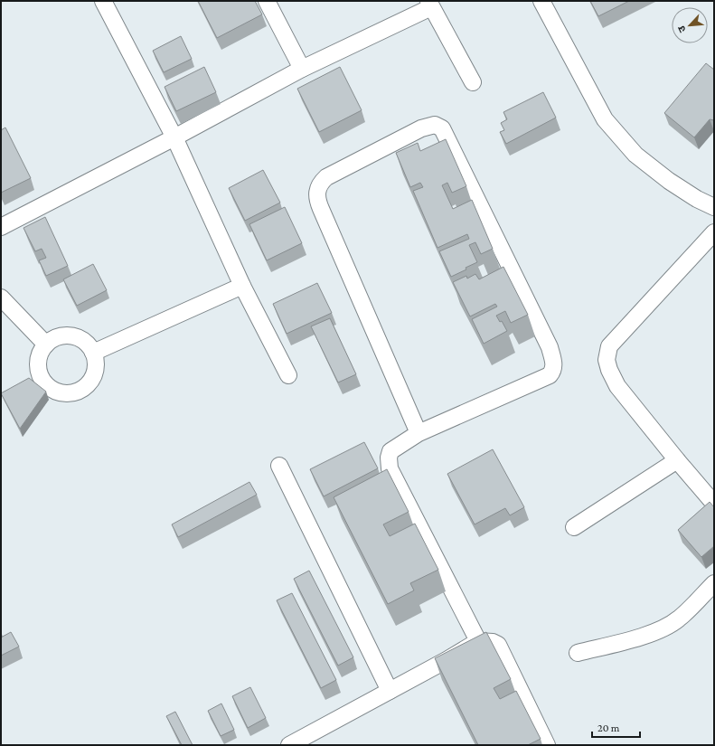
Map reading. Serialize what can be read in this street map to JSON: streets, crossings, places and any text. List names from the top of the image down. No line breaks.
{"scale_bar":"20 m","north":"bottom left"}
